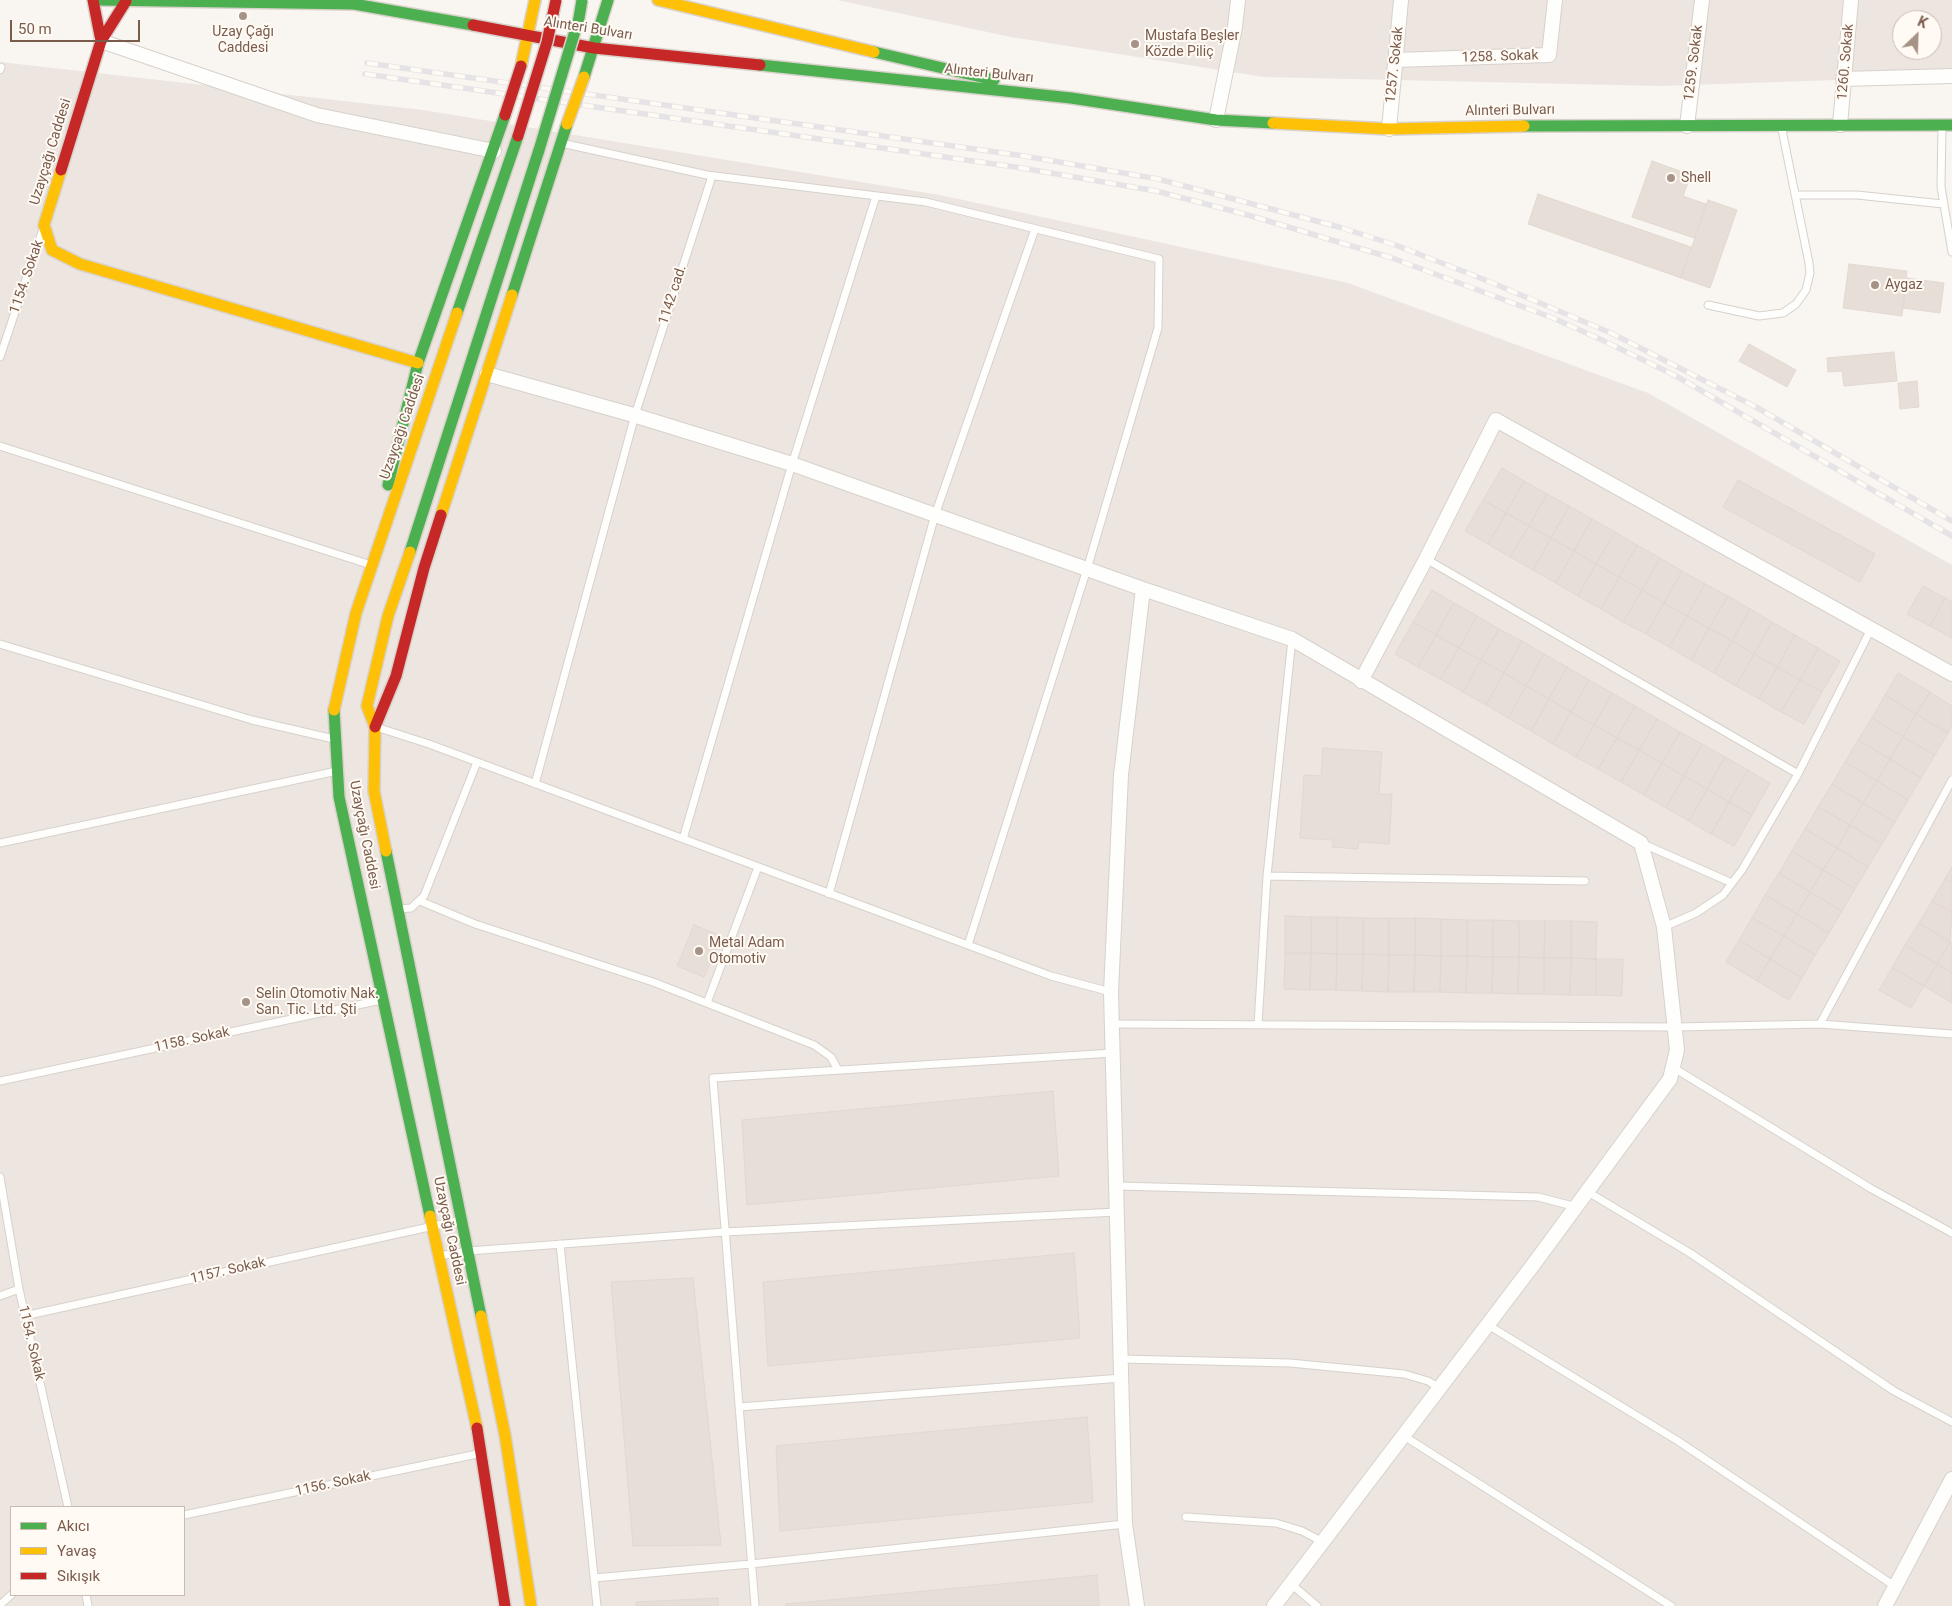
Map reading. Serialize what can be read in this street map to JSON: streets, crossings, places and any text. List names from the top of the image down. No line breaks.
{"streets":{"main road":["Alınteri Bulvarı","Uzayçağı Caddesi"],"street":["1258. Sokak","1260. Sokak","1259. Sokak","1257. Sokak"],"lane":["1154. Sokak","1142 cad.","1158. Sokak","1157. Sokak","1156. Sokak"]},"crossings":[["Alınteri Bulvarı","1260. Sokak"],["Alınteri Bulvarı","1259. Sokak"],["Alınteri Bulvarı","1257. Sokak"],["Alınteri Bulvarı","Uzayçağı Caddesi"],["1258. Sokak","1257. Sokak"],["Uzayçağı Caddesi","1154. Sokak"],["Uzayçağı Caddesi","1158. Sokak"],["Uzayçağı Caddesi","1157. Sokak"],["Uzayçağı Caddesi","1156. Sokak"],["1154. Sokak","1157. Sokak"]],"places":["Uzay Çağı Caddesi","Mustafa Beşler Közde Piliç","Shell","Aygaz","Metal Adam Otomotiv","Selin Otomotiv Nak. San. Tic. Ltd. Şti"],"legend":["Akıcı","Yavaş","Sıkışık"],"scale_bar":"50 m","north":"top right"}
